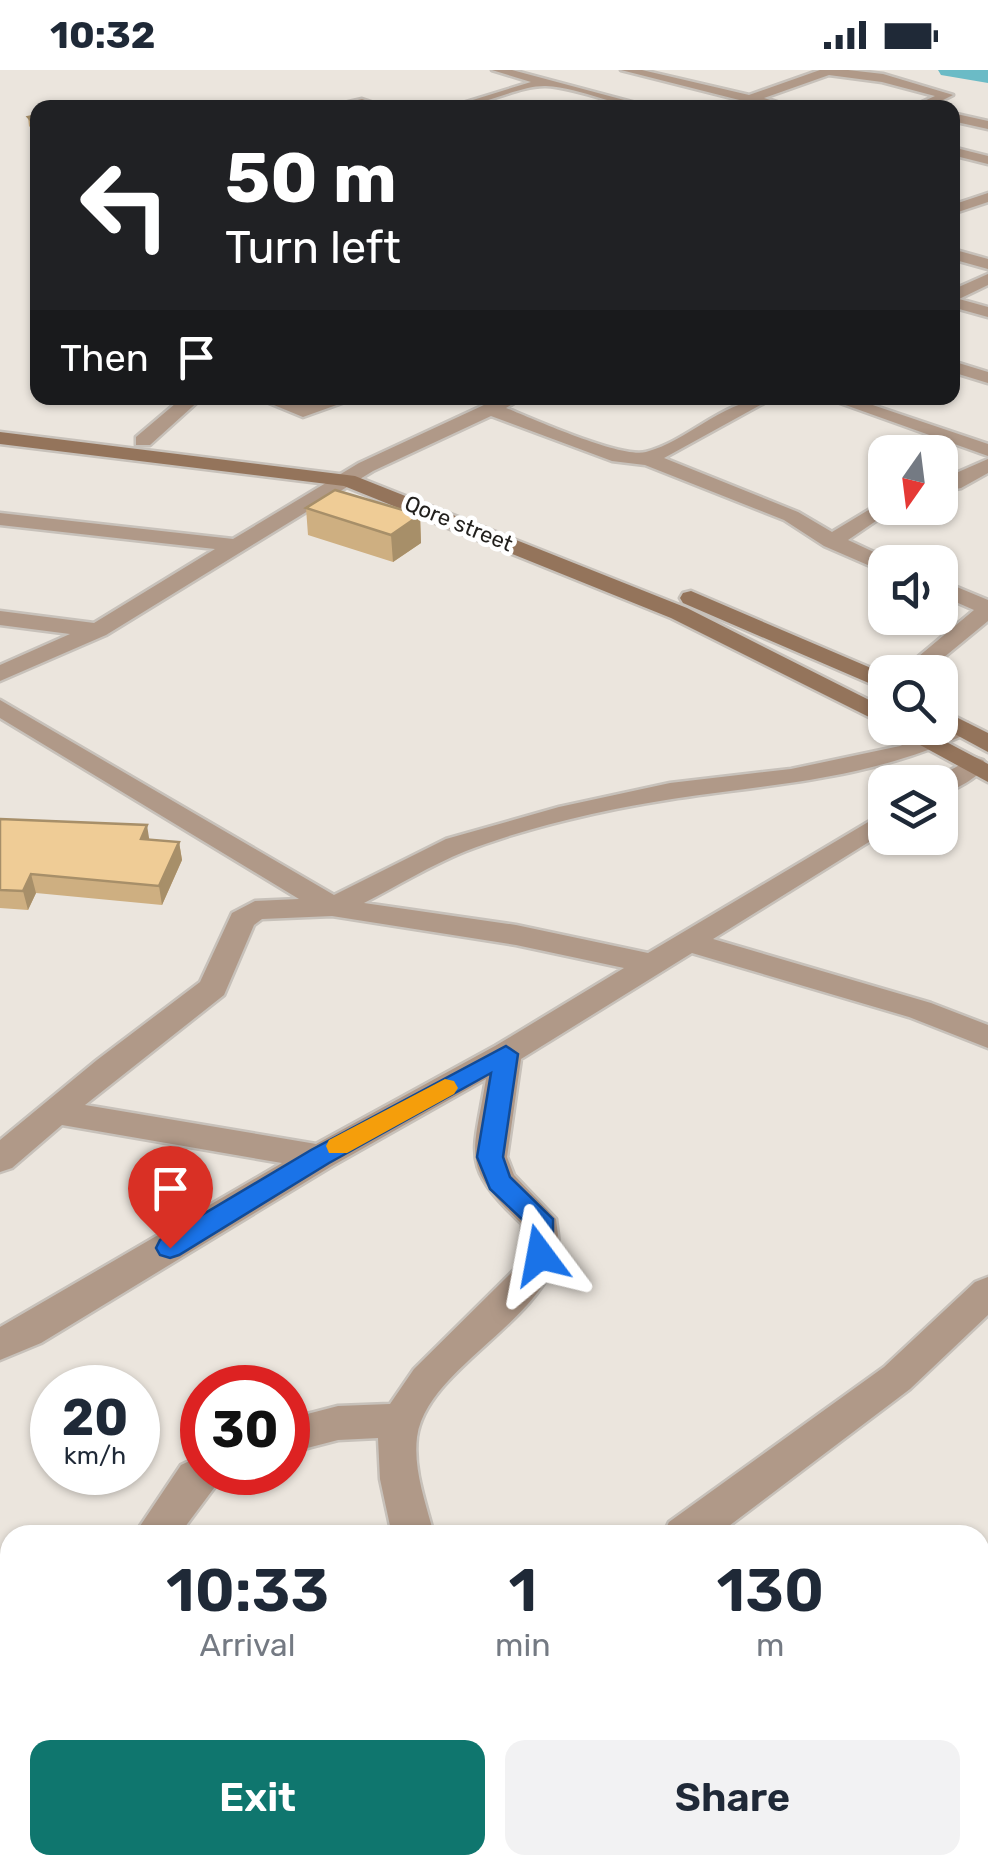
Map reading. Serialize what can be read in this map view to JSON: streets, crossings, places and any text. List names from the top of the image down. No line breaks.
{"streets":{"street":["Qore street"]},"north":"bottom","page":{"status":"10:32","turn":["50 m","Turn left"],"then":"Then","speed":"20 km/h","limit":"30","eta":["10:33","Arrival","1","min","130","m"],"buttons":["Exit","Share"]}}
